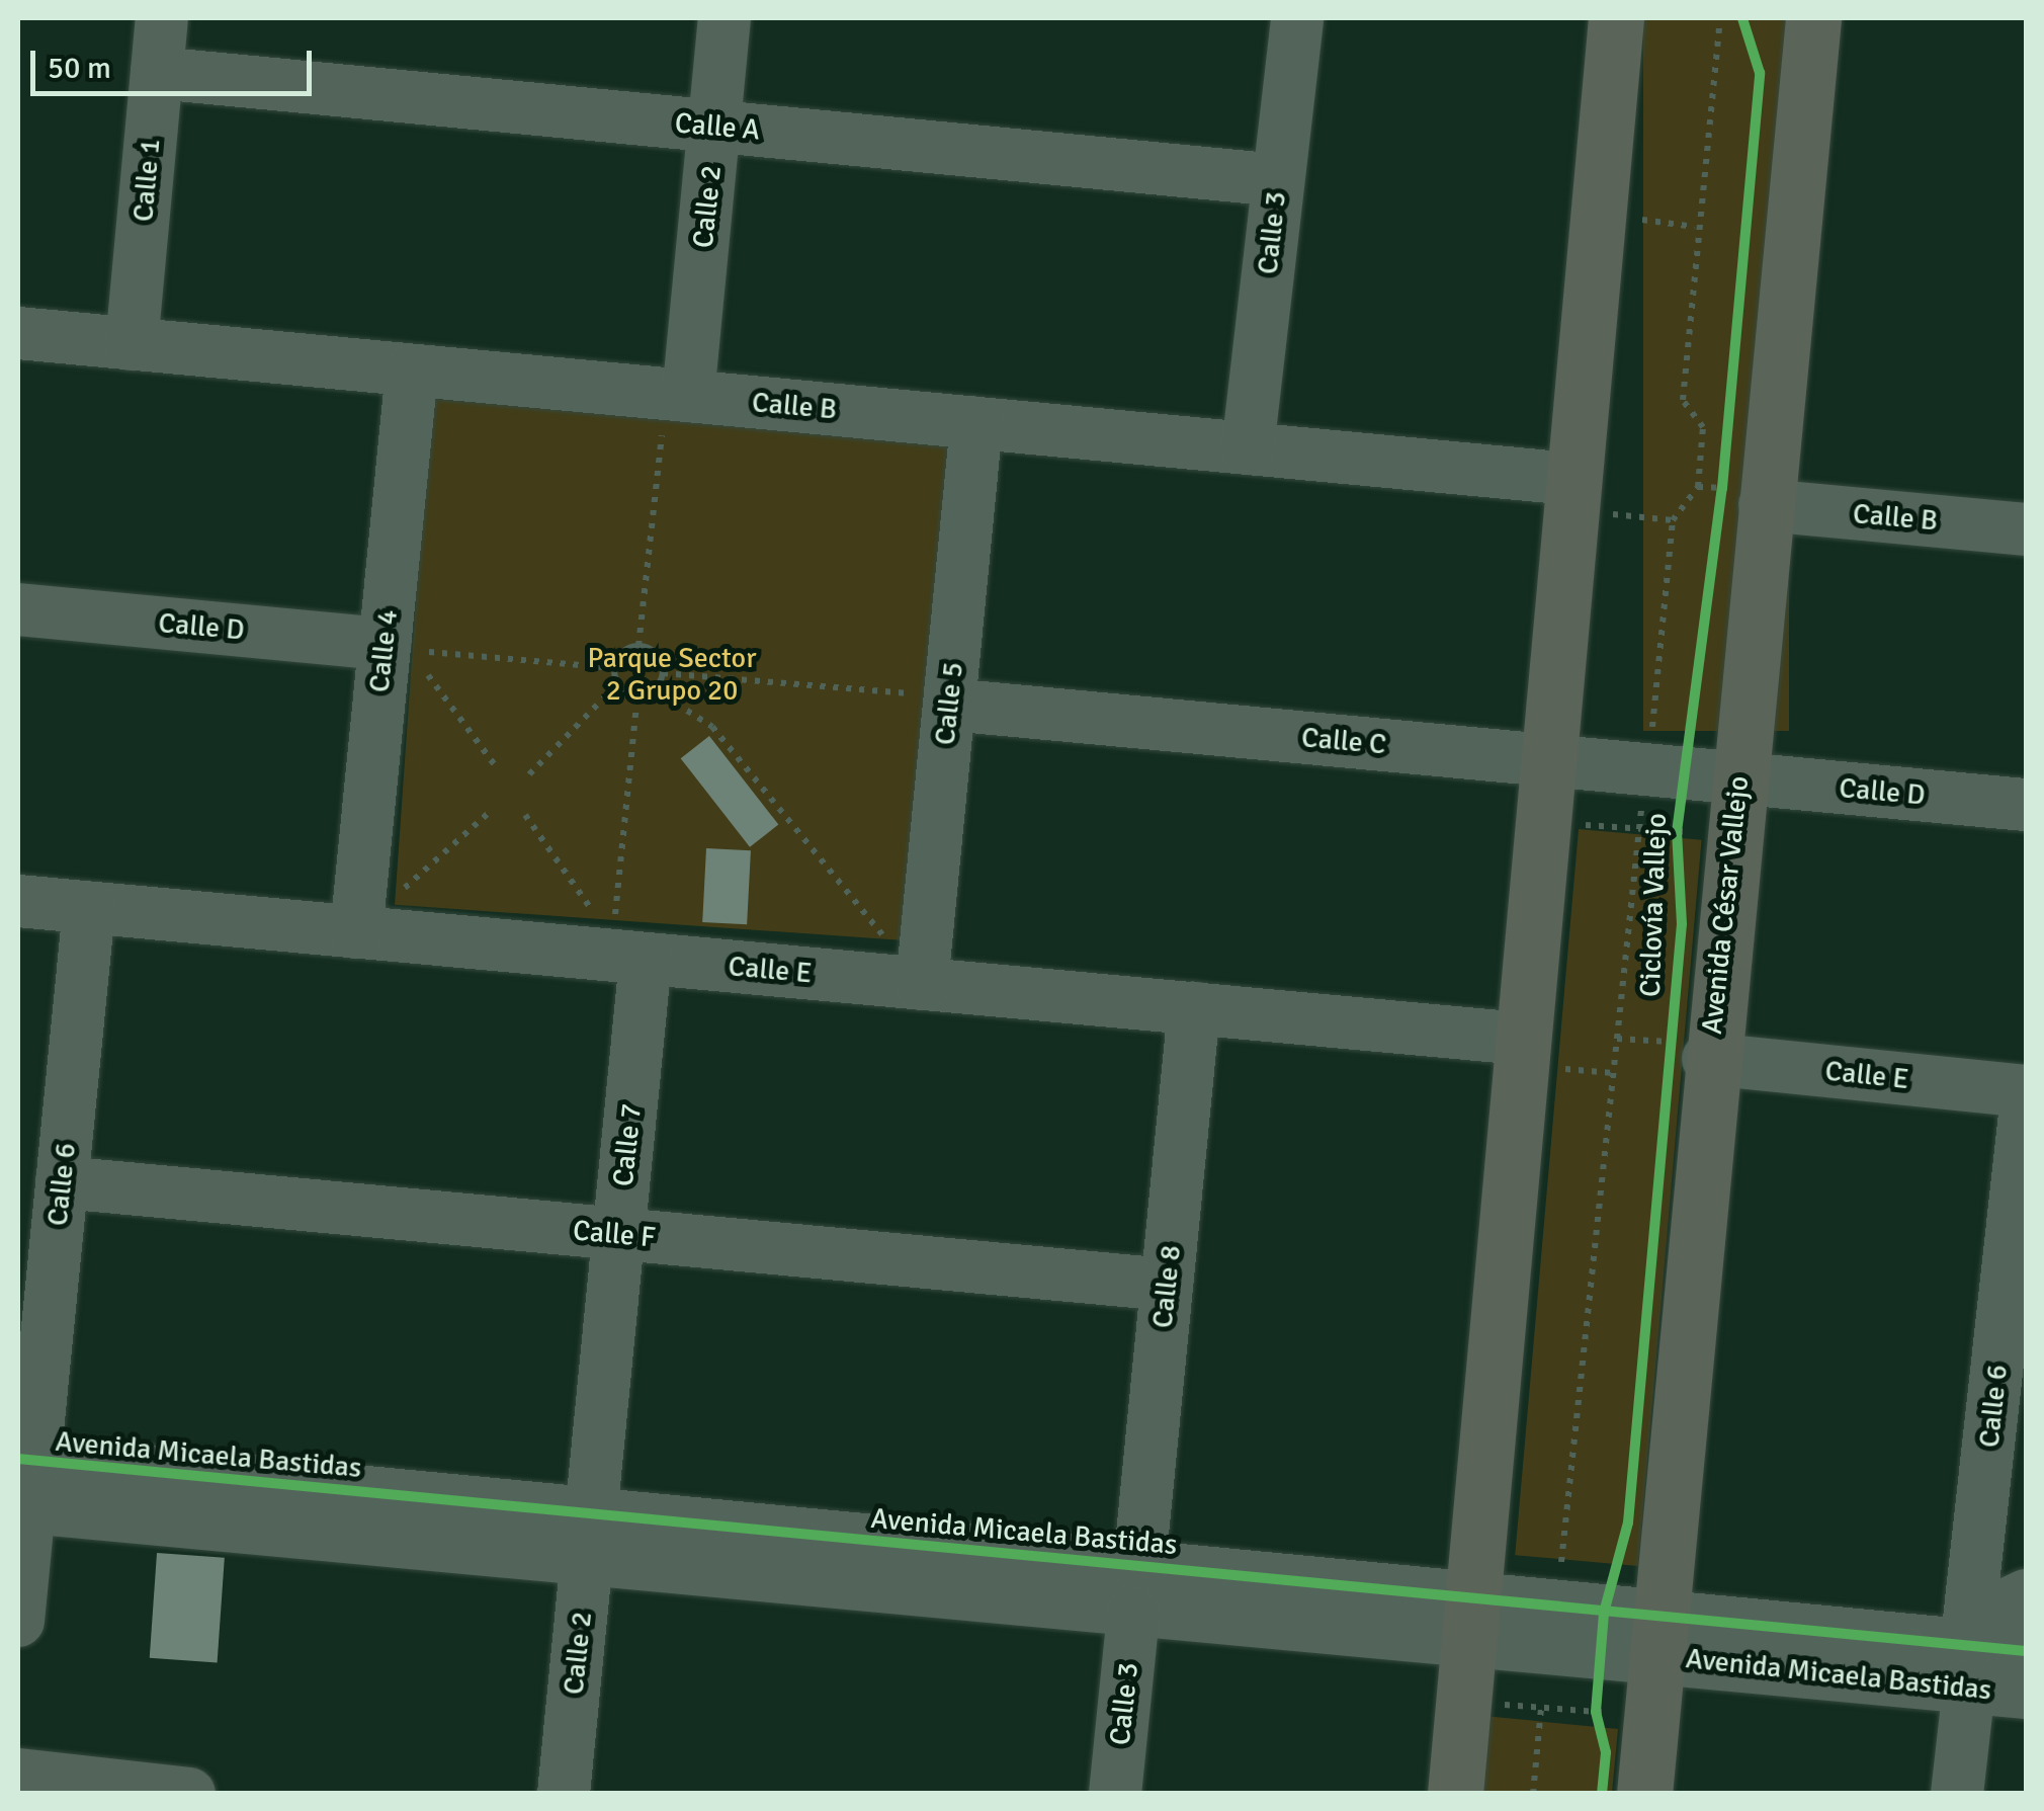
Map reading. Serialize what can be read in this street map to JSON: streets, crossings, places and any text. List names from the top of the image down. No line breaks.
{"streets":{"main road":["Avenida César Vallejo"],"street":["Calle A","Calle 1","Calle 2","Calle 3","Calle B","Calle D","Calle 4","Calle 5","Calle C","Calle E","Calle 7","Calle 6","Calle F","Calle 8","Avenida Micaela Bastidas"],"cycle path":["Ciclovía Vallejo"]},"crossings":[["Calle A","Calle 1"],["Calle A","Calle 2"],["Calle A","Calle 3"],["Calle 1","Calle B"],["Calle 2","Calle B"],["Calle 2","Calle 7"],["Calle 2","Avenida Micaela Bastidas"],["Calle 3","Calle B"],["Calle 3","Calle 8"],["Calle 3","Avenida Micaela Bastidas"],["Calle B","Calle 4"],["Calle B","Calle 5"],["Calle B","Avenida César Vallejo"],["Calle D","Calle 4"],["Calle D","Calle C"],["Calle D","Avenida César Vallejo"],["Calle 4","Calle E"],["Calle 5","Calle C"],["Calle 5","Calle E"],["Calle C","Ciclovía Vallejo"],["Calle C","Avenida César Vallejo"],["Avenida César Vallejo","Calle E"],["Avenida César Vallejo","Avenida Micaela Bastidas"],["Calle E","Calle 7"],["Calle E","Calle 6"],["Calle E","Calle 8"],["Calle 7","Calle F"],["Calle 7","Avenida Micaela Bastidas"],["Calle 6","Calle F"],["Calle 6","Avenida Micaela Bastidas"],["Calle F","Calle 8"],["Calle 8","Avenida Micaela Bastidas"]],"parks":["Parque Sector 2 Grupo 20"],"scale_bar":"50 m"}
